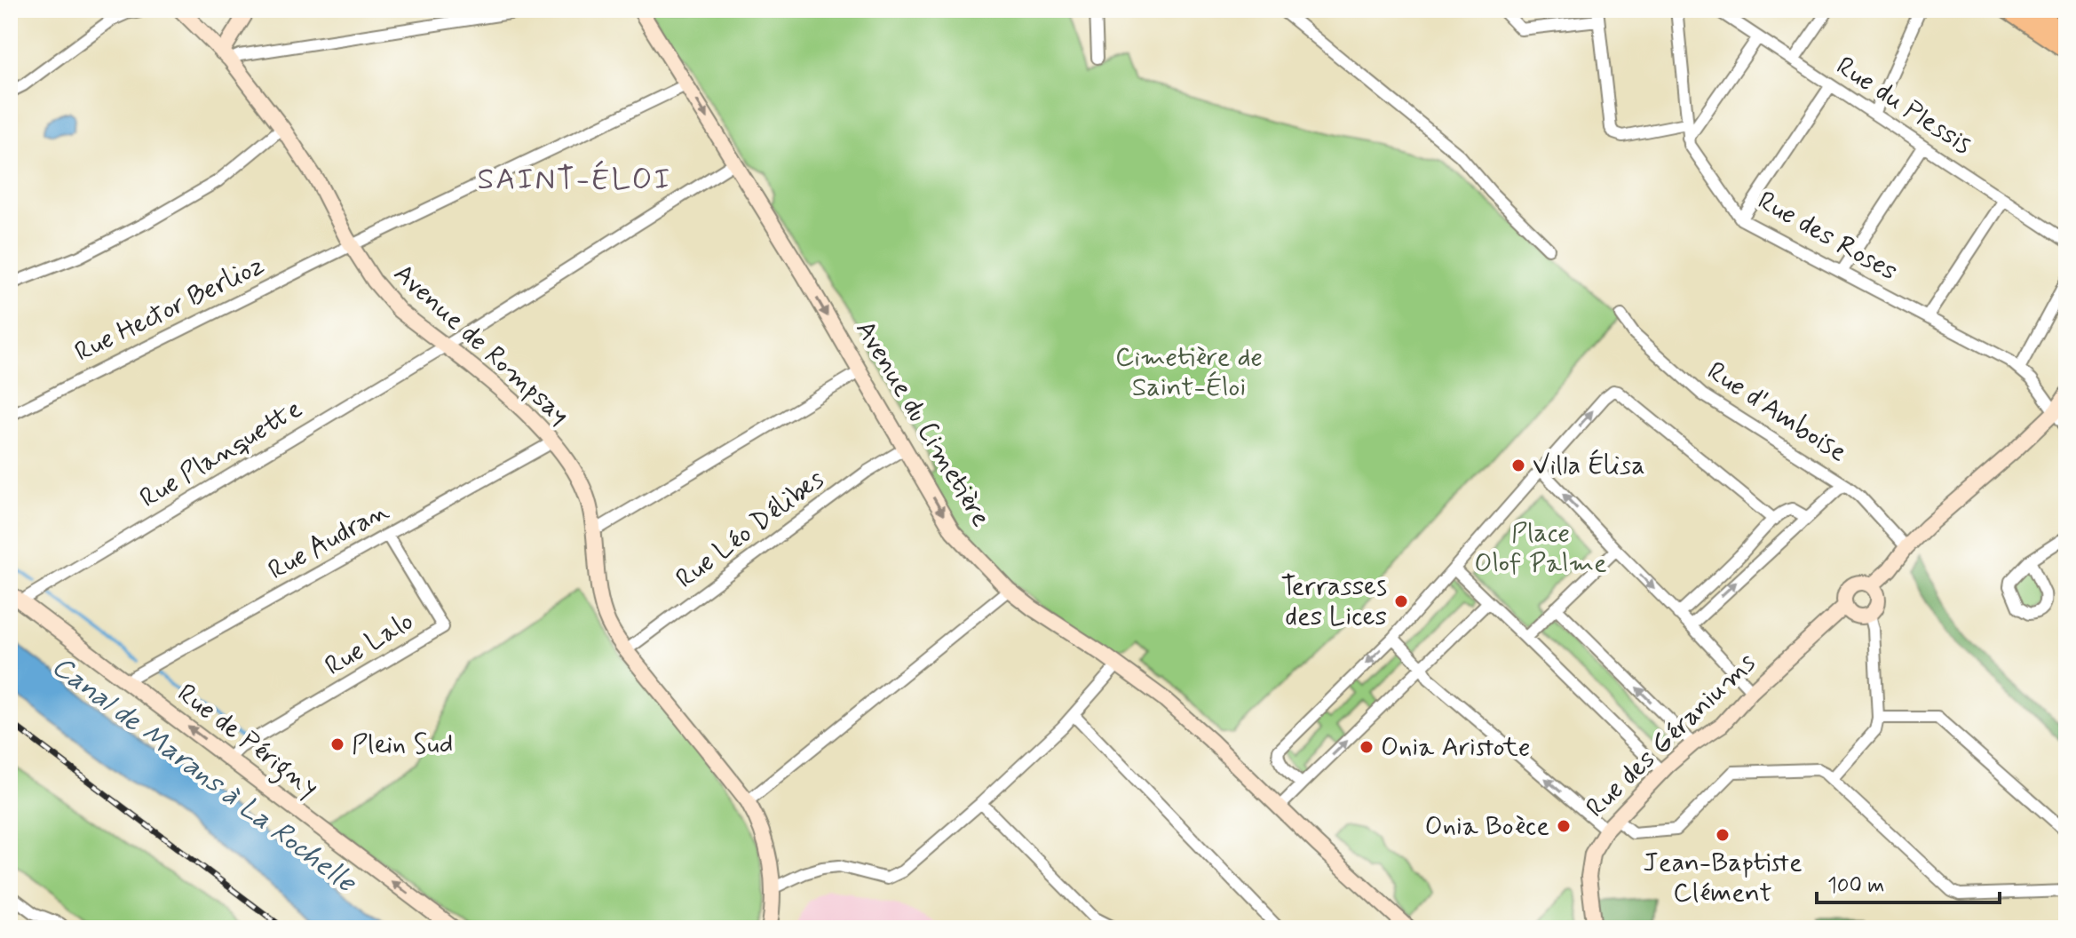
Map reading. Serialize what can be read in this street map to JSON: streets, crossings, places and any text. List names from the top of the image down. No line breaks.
{"streets":{"street":["Rue du Plessis","Rue des Roses","Rue Hector Berlioz","Avenue de Rompsay","Rue d'Amboise","Avenue du Cimetière","Rue Planquette","Rue Léo Délibes","Rue Audran","Rue Lalo","Rue des Géraniums","Rue de Périgny"]},"crossings":[["Rue Hector Berlioz","Avenue de Rompsay"],["Rue Hector Berlioz","Avenue du Cimetière"],["Avenue de Rompsay","Rue Planquette"],["Avenue de Rompsay","Rue Léo Délibes"],["Avenue de Rompsay","Rue Audran"],["Avenue du Cimetière","Rue Planquette"],["Avenue du Cimetière","Rue Léo Délibes"],["Rue Planquette","Rue de Périgny"],["Rue Audran","Rue Lalo"],["Rue Audran","Rue de Périgny"],["Rue Lalo","Rue de Périgny"]],"one_way":["Avenue du Cimetière","Rue de Périgny"],"districts":["SAINT-ÉLOI"],"water":["Canal de Marans à La Rochelle"],"parks":["Cimetière de Saint-Éloi","Place Olof Palme"],"places":["Villa Élisa","Terrasses des Lices","Plein Sud","Onia Aristote","Onia Boèce","Jean-Baptiste Clément"],"scale_bar":"100 m"}
